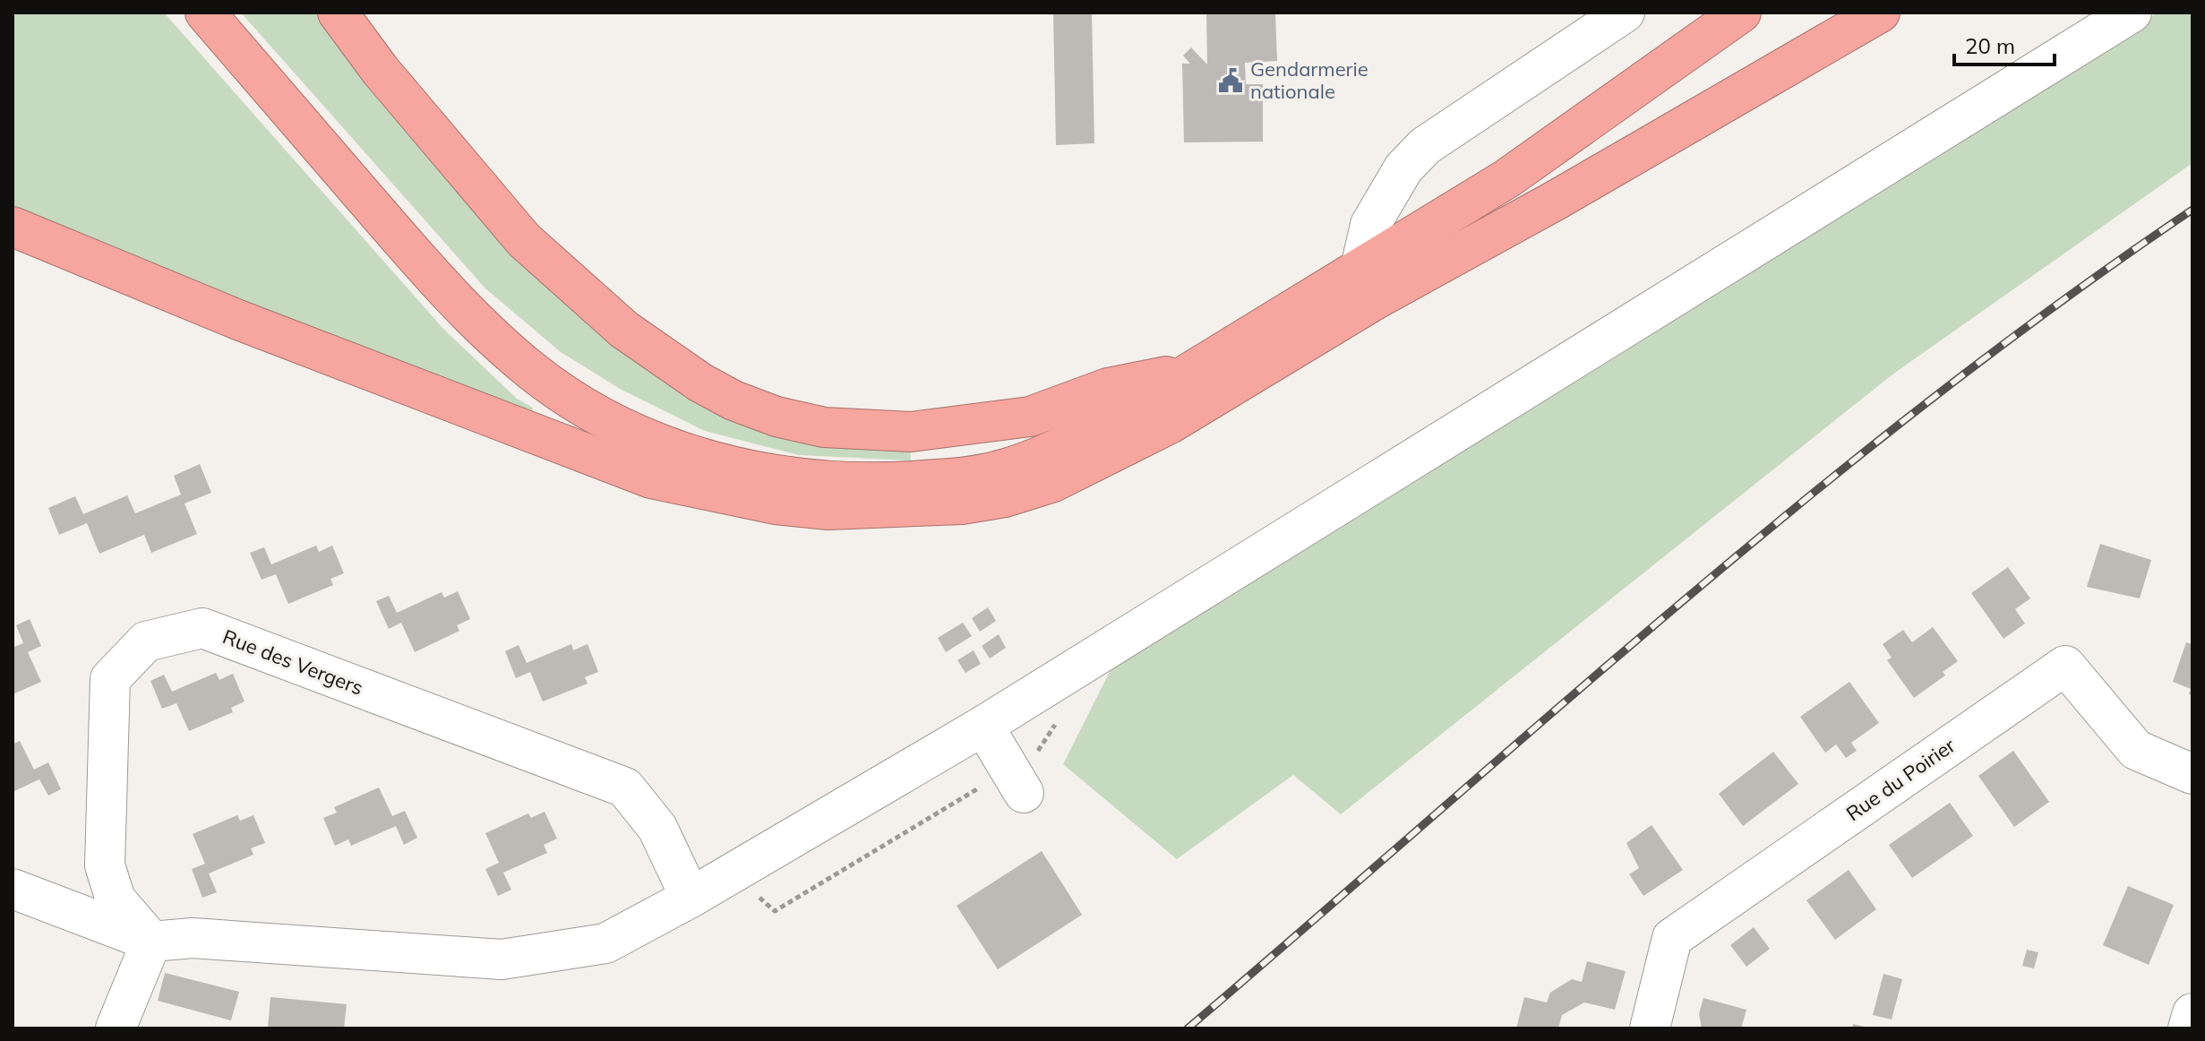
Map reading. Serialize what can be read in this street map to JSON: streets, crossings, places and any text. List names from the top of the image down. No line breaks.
{"streets":{"street":["Rue des Vergers","Rue du Poirier"]},"places":{"public building":["Gendarmerie nationale"]},"scale_bar":"20 m"}
